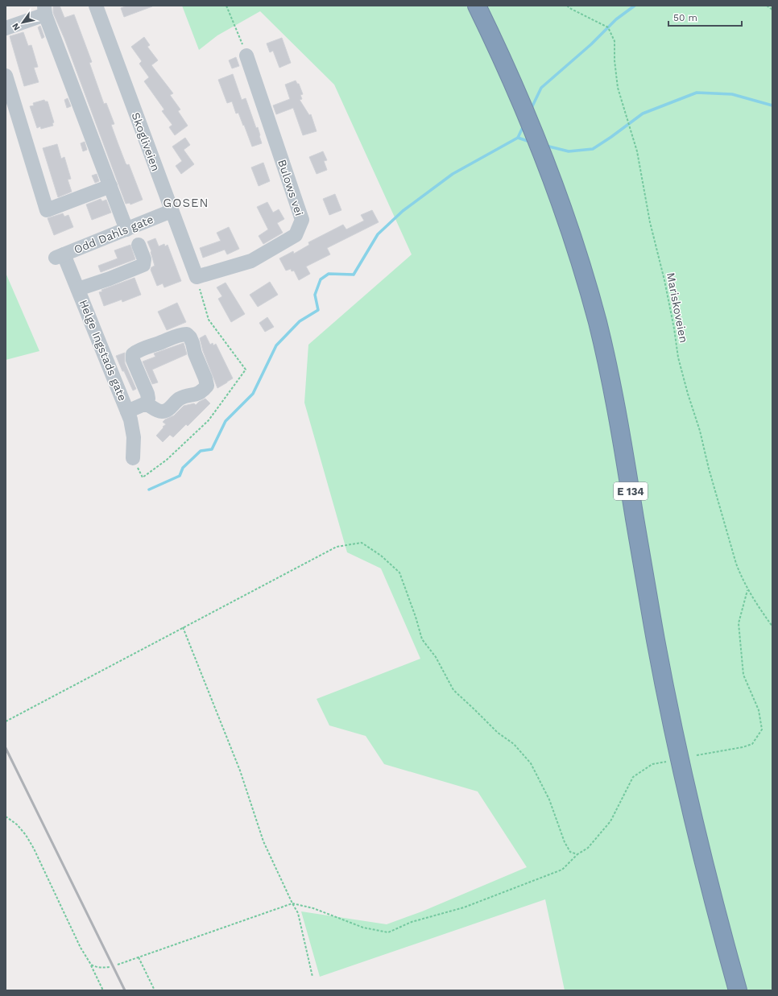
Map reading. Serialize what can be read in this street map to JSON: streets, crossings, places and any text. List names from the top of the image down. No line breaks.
{"streets":{"highway":["E 134"],"street":["Skogliveien","Bulows vei","Odd Dahls gate","Helge Ingstads gate"],"path":["Mariskoveien"]},"crossings":[["Skogliveien","Bulows vei"],["Skogliveien","Odd Dahls gate"],["Odd Dahls gate","Helge Ingstads gate"]],"districts":["GOSEN"],"scale_bar":"50 m","north":"bottom left"}
